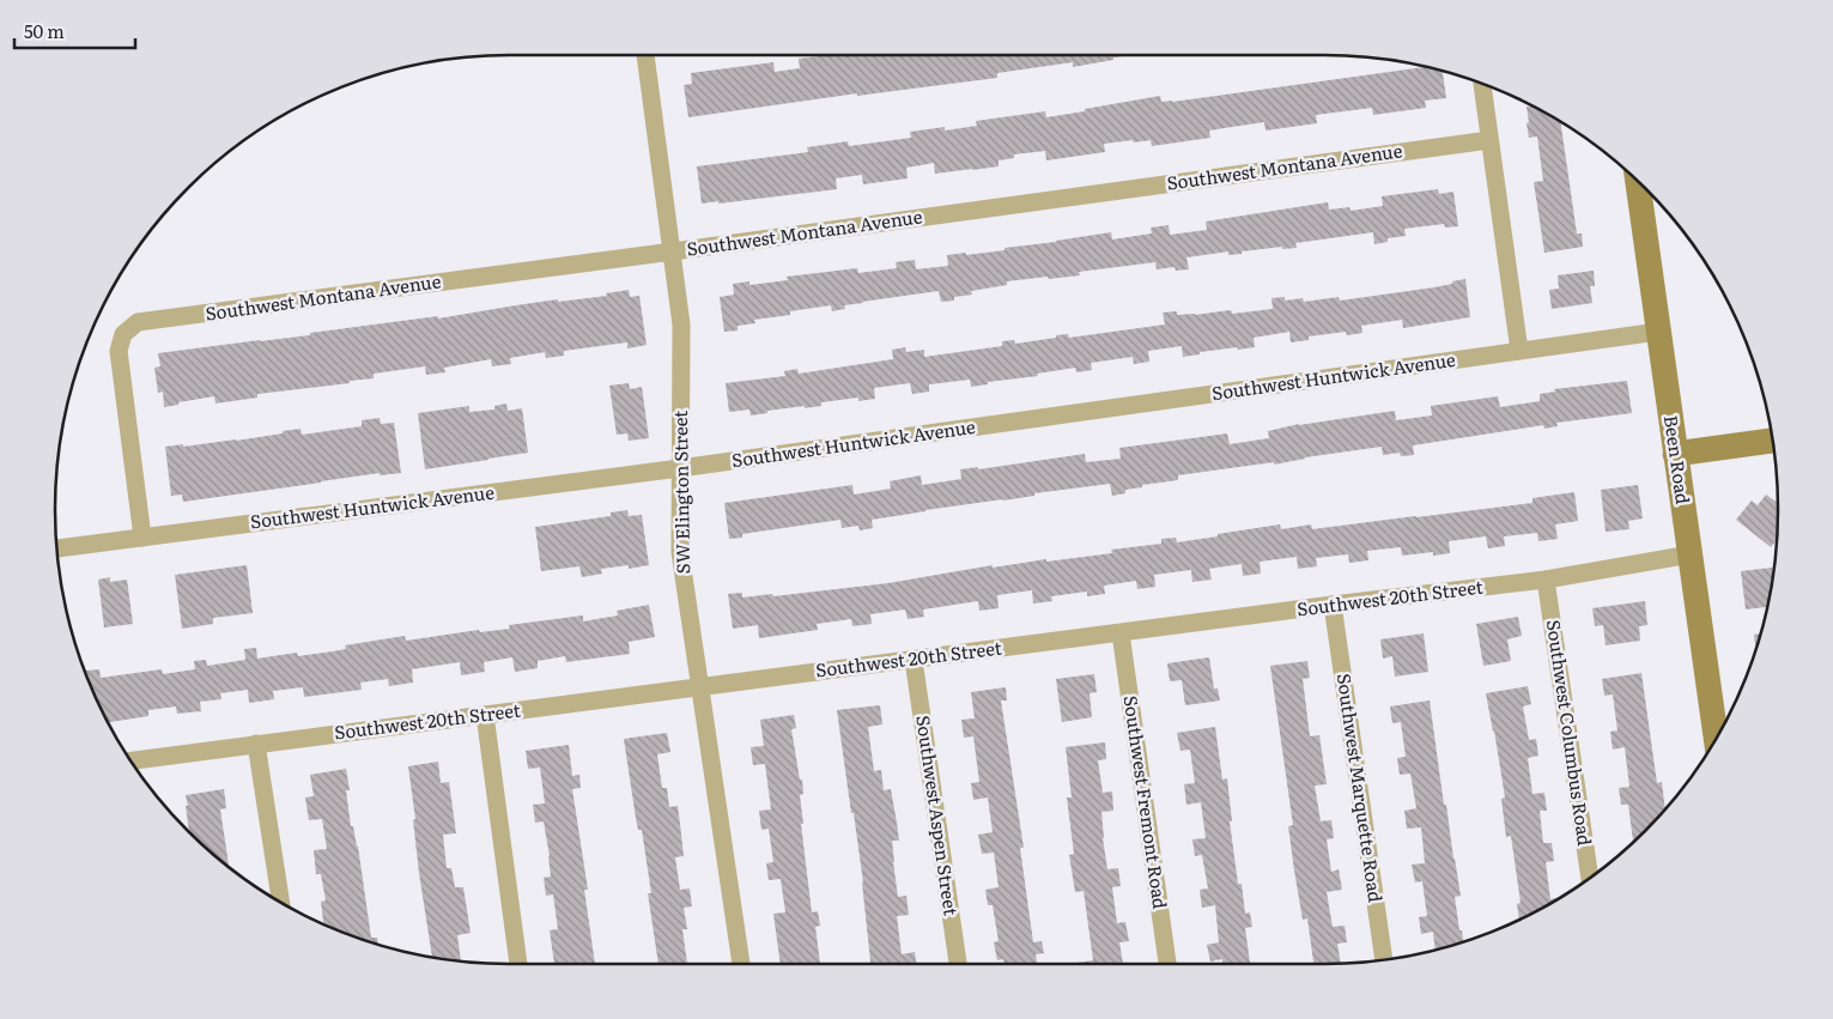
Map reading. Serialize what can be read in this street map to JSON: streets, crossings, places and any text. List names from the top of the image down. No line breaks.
{"streets":{"street":["Southwest Montana Avenue","Southwest Huntwick Avenue","Been Road","SW Elington Street","Southwest 20th Street","Southwest Columbus Road","Southwest Marquette Road","Southwest Fremont Road","Southwest Aspen Street"]},"crossings":[["Southwest Montana Avenue","Southwest Huntwick Avenue"],["Southwest Montana Avenue","SW Elington Street"],["Southwest Huntwick Avenue","Been Road"],["Southwest Huntwick Avenue","SW Elington Street"],["Been Road","Southwest 20th Street"],["SW Elington Street","Southwest 20th Street"],["Southwest 20th Street","Southwest Columbus Road"],["Southwest 20th Street","Southwest Marquette Road"],["Southwest 20th Street","Southwest Fremont Road"],["Southwest 20th Street","Southwest Aspen Street"]],"scale_bar":"50 m"}
